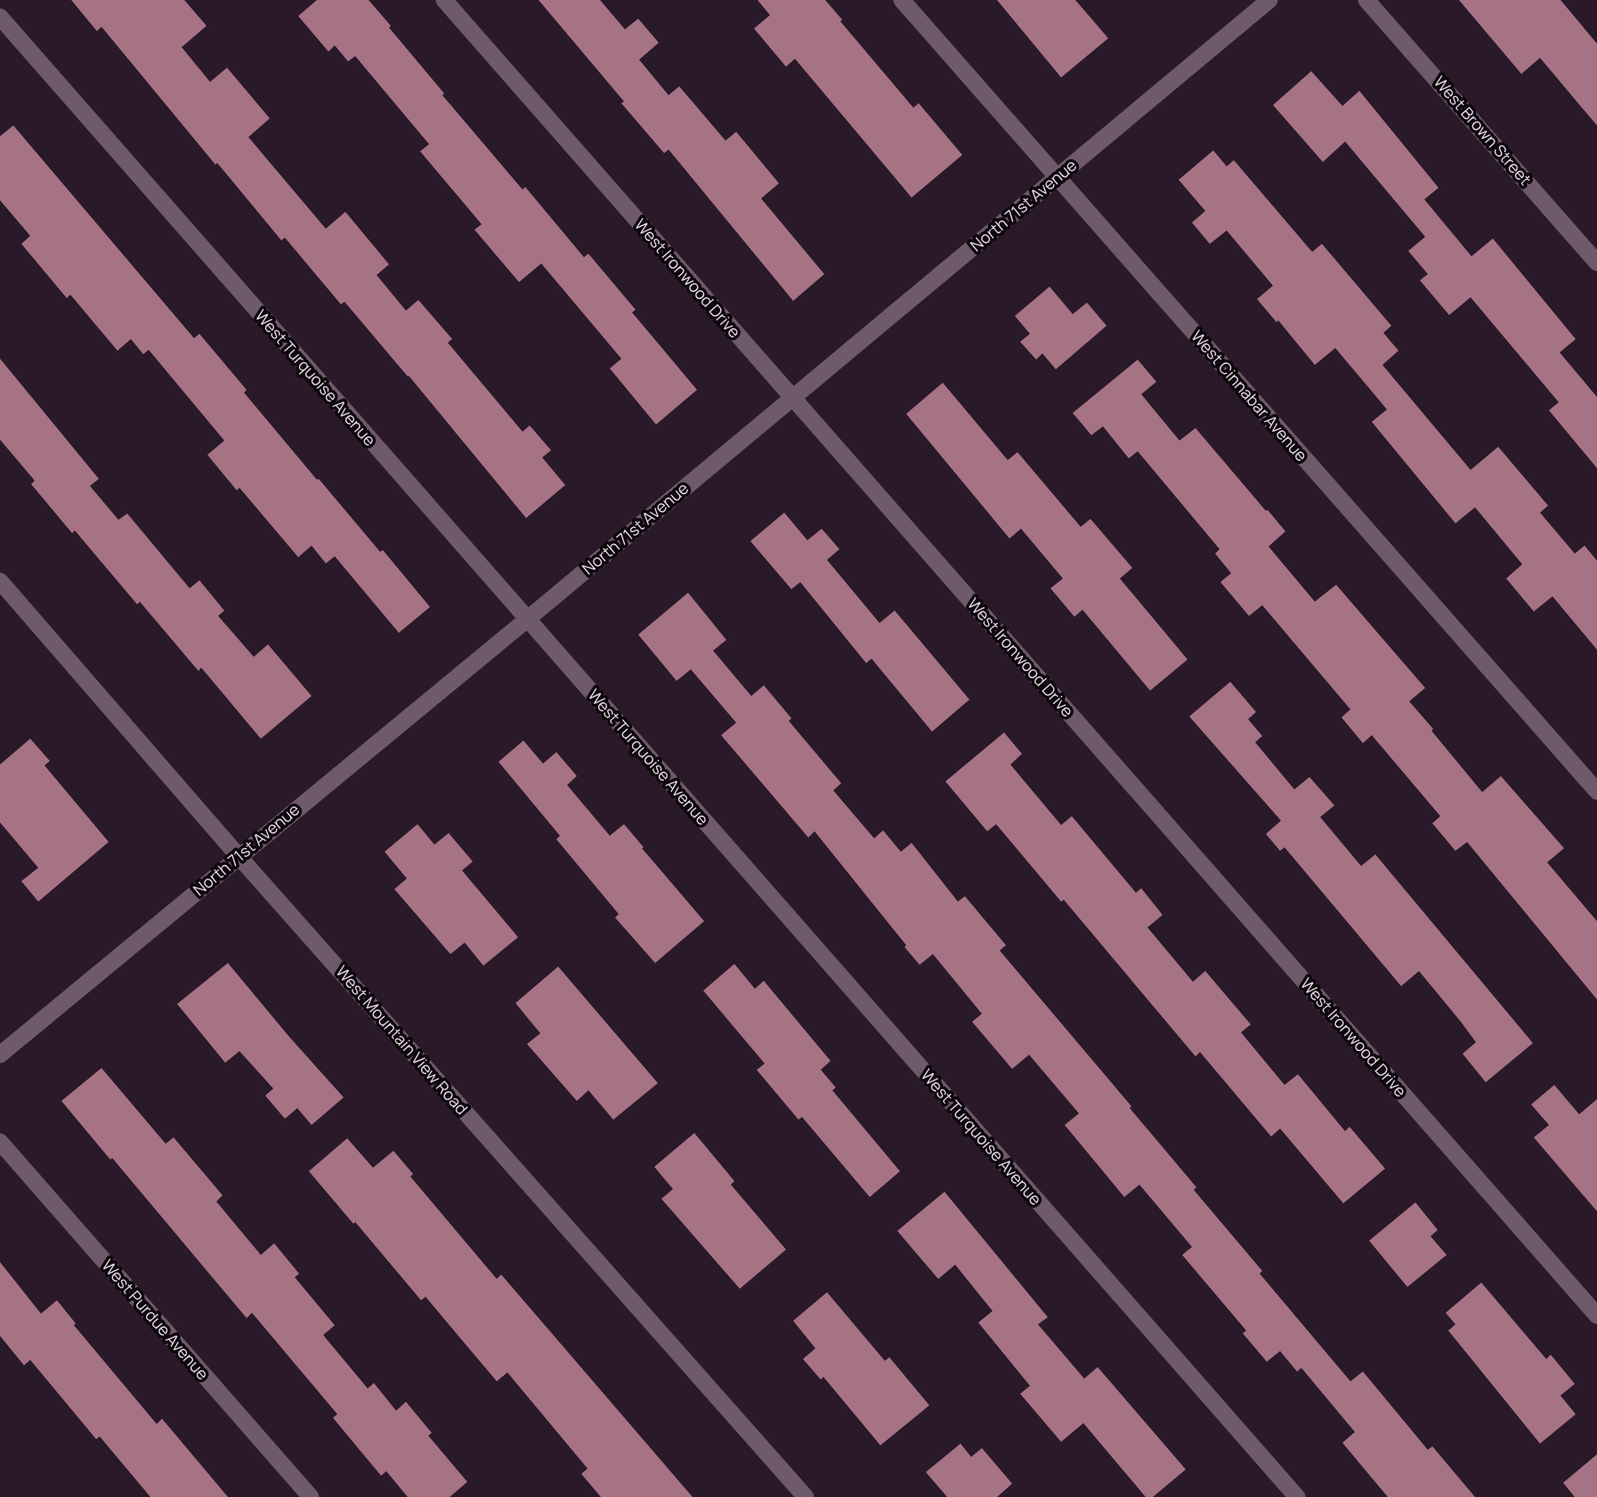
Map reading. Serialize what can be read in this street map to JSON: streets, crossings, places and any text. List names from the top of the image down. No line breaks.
{"streets":{"street":["West Brown Street","North 71st Avenue","West Ironwood Drive","West Turquoise Avenue","West Cinnabar Avenue","West Mountain View Road","West Purdue Avenue"]},"crossings":[["North 71st Avenue","West Ironwood Drive"],["North 71st Avenue","West Turquoise Avenue"],["North 71st Avenue","West Cinnabar Avenue"],["North 71st Avenue","West Mountain View Road"]]}
